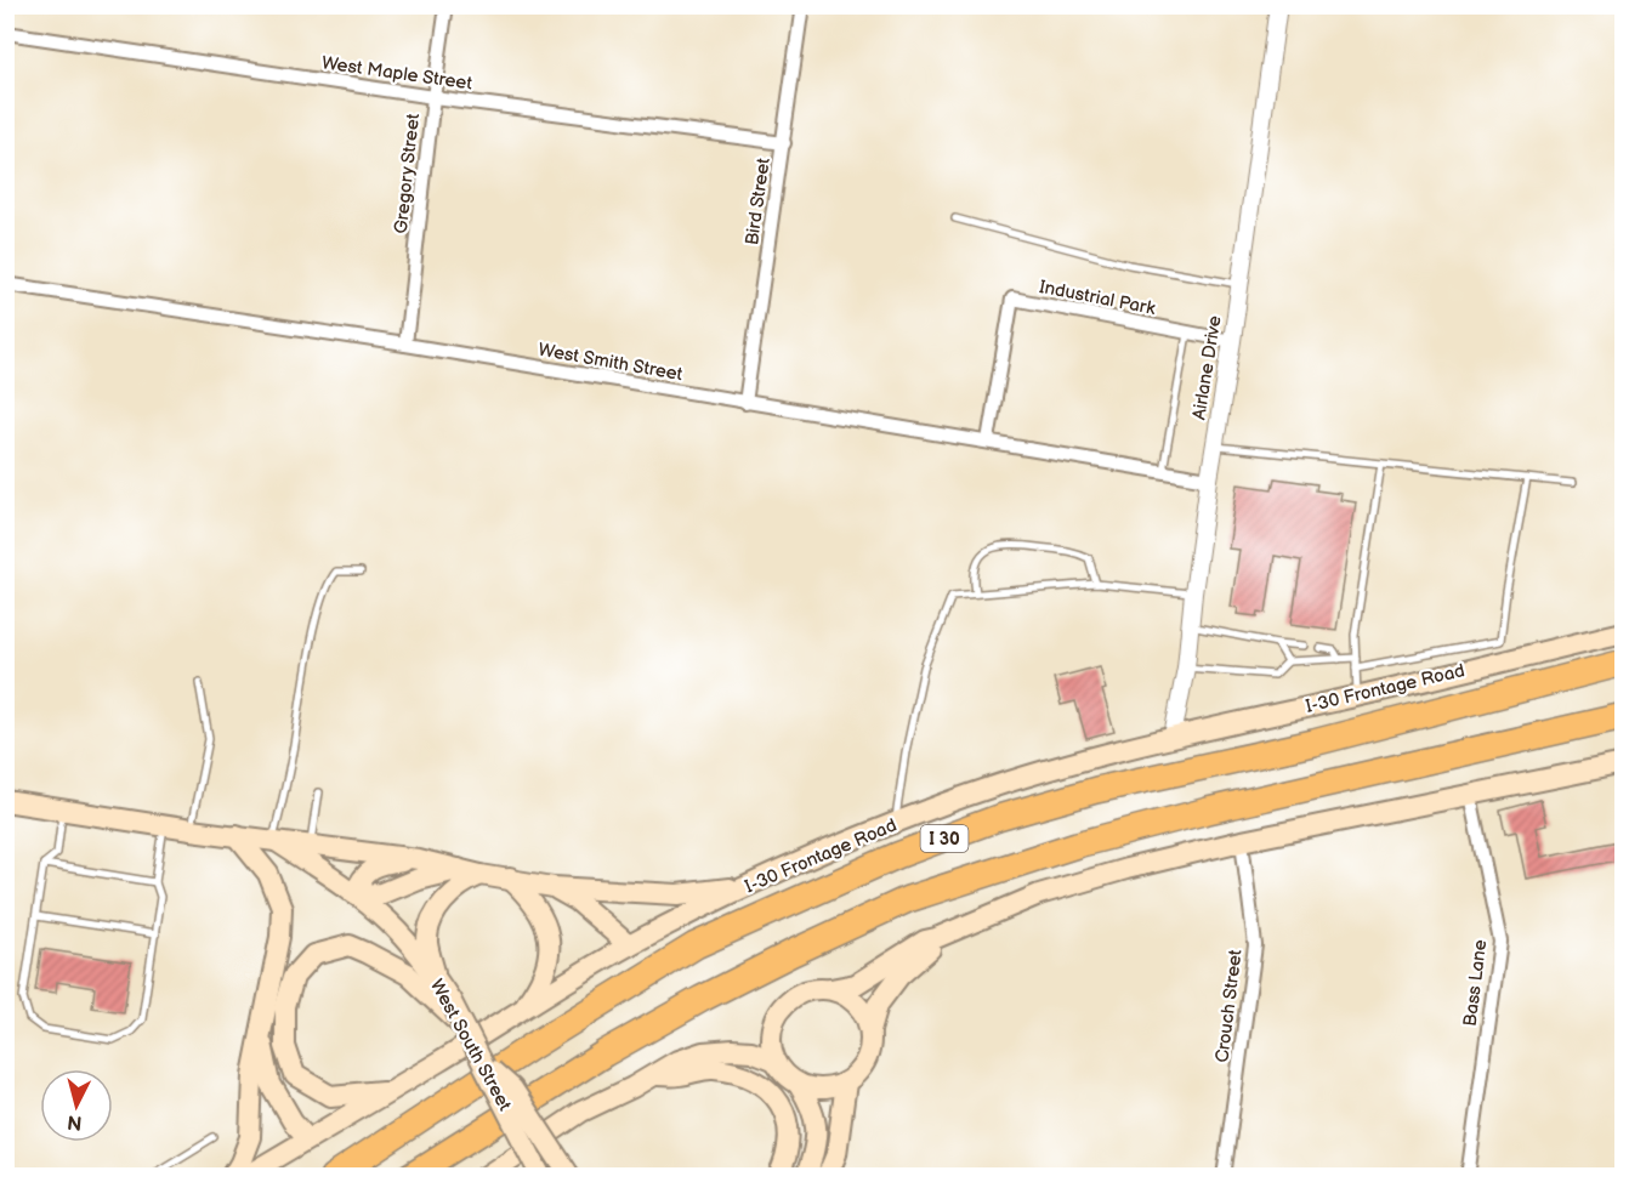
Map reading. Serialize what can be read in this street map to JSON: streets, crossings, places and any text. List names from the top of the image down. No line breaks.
{"streets":{"highway":["I 30"],"main road":["I-30 Frontage Road","West South Street"],"street":["West Maple Street","Gregory Street","Bird Street","Industrial Park","West Smith Street","Airlane Drive","Bass Lane","Crouch Street"]},"crossings":[["West Maple Street","Gregory Street"],["West Maple Street","Bird Street"],["Gregory Street","West Smith Street"],["Bird Street","West Smith Street"],["Industrial Park","West Smith Street"],["Industrial Park","Airlane Drive"],["West Smith Street","Airlane Drive"],["Airlane Drive","I-30 Frontage Road"],["I-30 Frontage Road","West South Street"]],"north":"bottom"}
